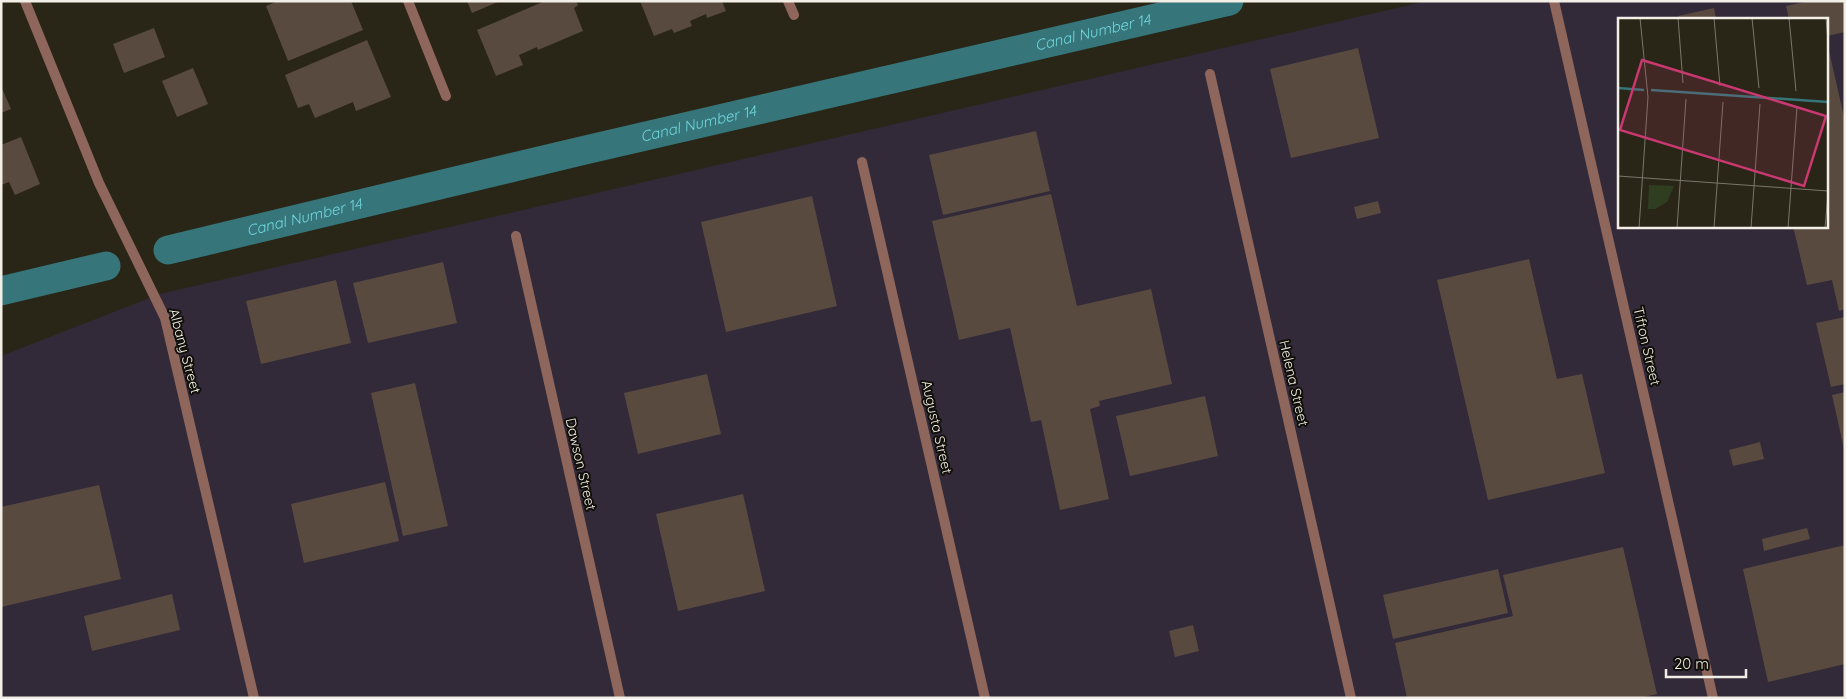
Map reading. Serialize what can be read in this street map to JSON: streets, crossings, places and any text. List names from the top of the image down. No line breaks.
{"streets":{"street":["Tifton Street","Albany Street","Helena Street","Augusta Street","Dawson Street"]},"water":["Canal Number 14"],"scale_bar":"20 m"}
